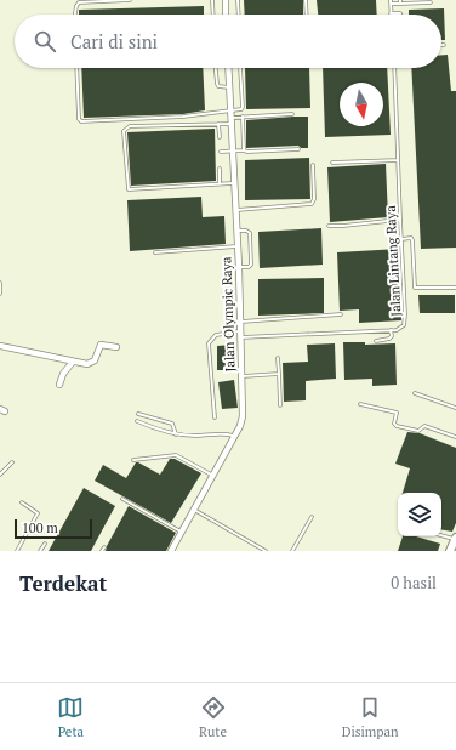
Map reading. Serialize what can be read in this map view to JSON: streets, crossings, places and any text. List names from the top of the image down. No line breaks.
{"streets":{"street":["Jalan Olympic Raya"],"lane":["Jalan Lintang Raya"]},"crossings":[["Jalan Lintang Raya","Jalan Olympic Raya"]],"scale_bar":"100 m","north":"bottom","page":{"search":"Cari di sini","scale":"100 m","heading":["Terdekat","0 hasil"],"nav":["Peta","Rute","Disimpan"]}}
